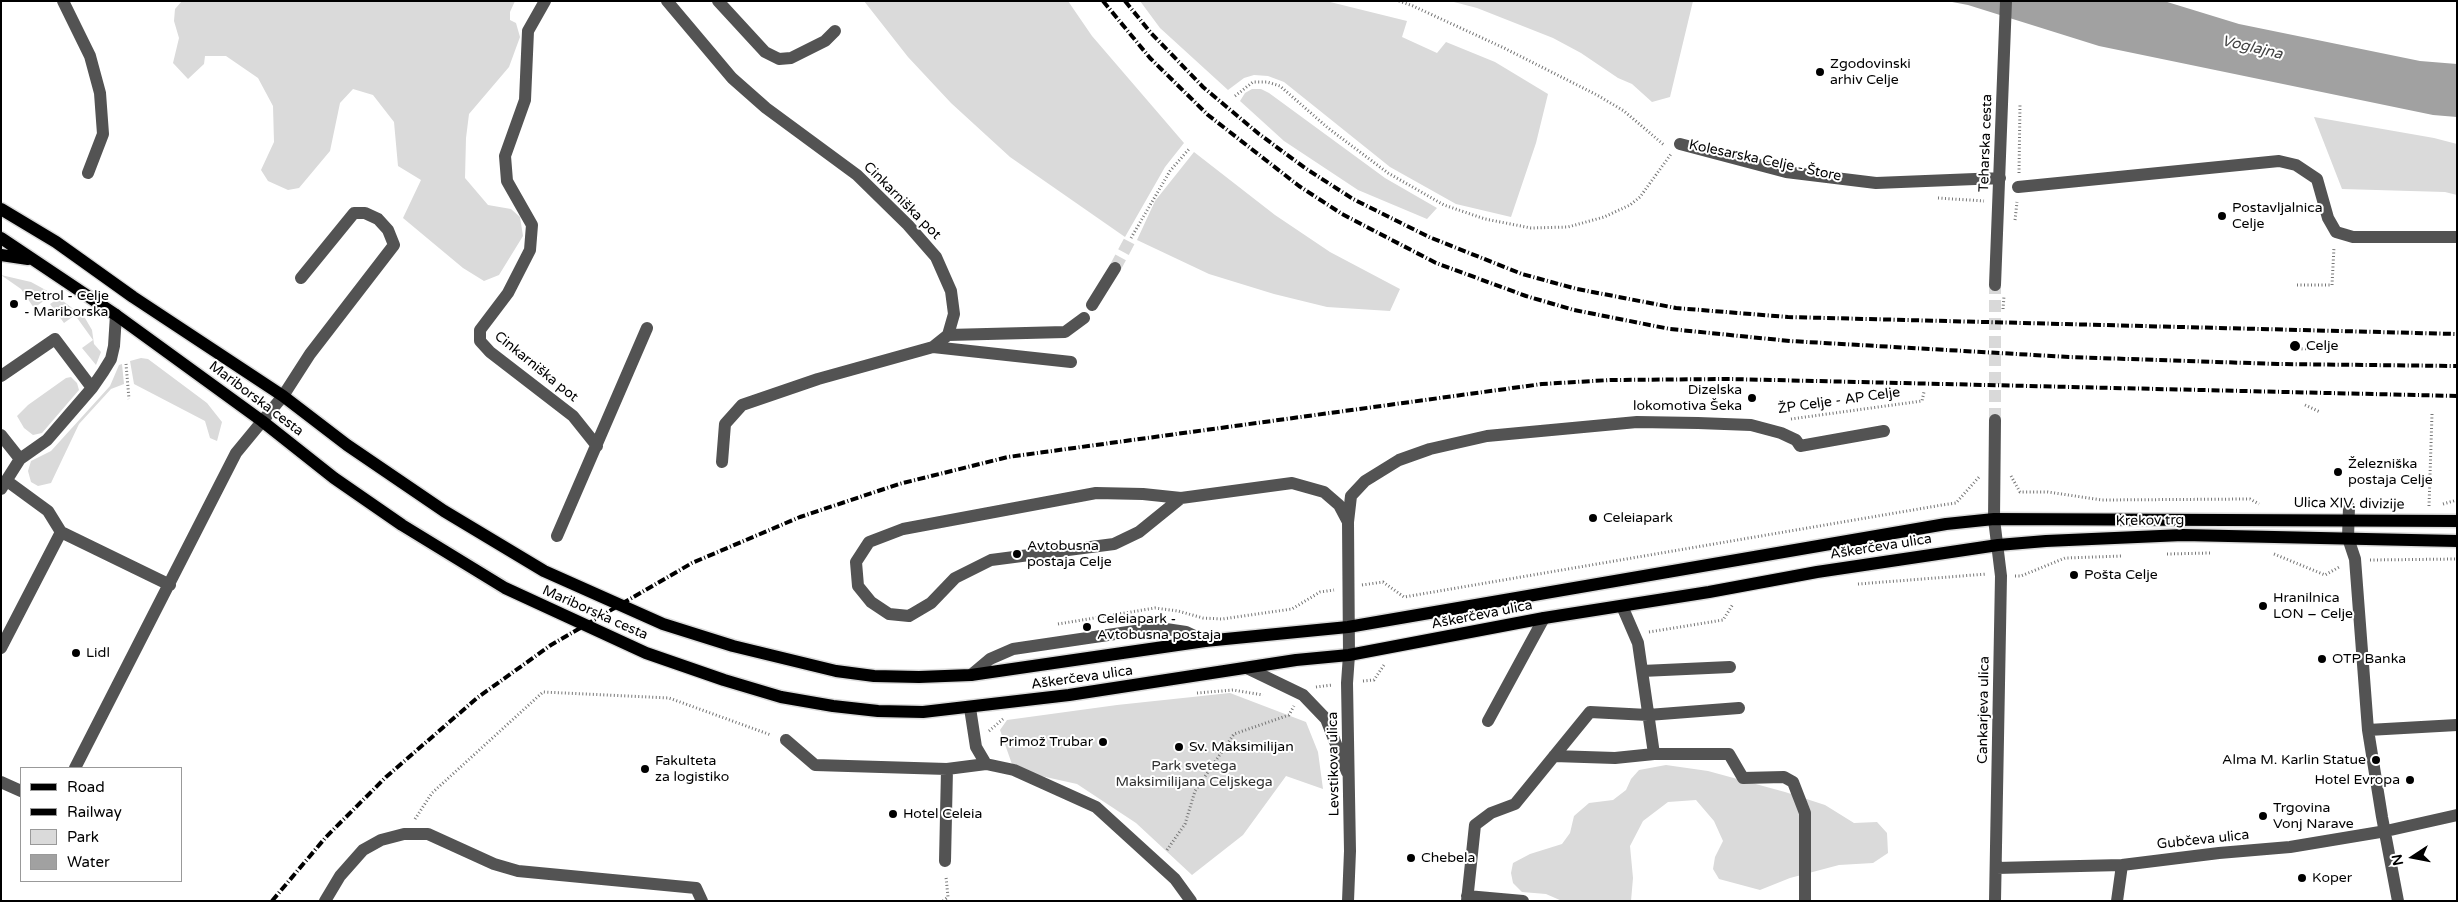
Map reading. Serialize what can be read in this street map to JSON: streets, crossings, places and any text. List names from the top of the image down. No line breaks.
{"streets":{"main road":["Mariborska cesta","Ulica XIV. divizije","Krekov trg","Aškerčeva ulica"],"street":["Teharska cesta","Cinkarniška pot","Cankarjeva ulica","Levstikova ulica","Gubčeva ulica"],"path":["Kolesarska Celje - Štore","ŽP Celje - AP Celje"]},"crossings":[["Mariborska cesta","Aškerčeva ulica"],["Ulica XIV. divizije","Krekov trg"],["Krekov trg","Aškerčeva ulica"],["Krekov trg","Cankarjeva ulica"],["Aškerčeva ulica","Cankarjeva ulica"],["Aškerčeva ulica","Levstikova ulica"],["Cankarjeva ulica","Gubčeva ulica"]],"water":["Voglajna"],"parks":["Park svetega Maksimilijana Celjskega"],"places":["Zgodovinski arhiv Celje","Postavljalnica Celje","Petrol - Celje - Mariborska","Celje","Dizelska lokomotiva Šeka","Železniška postaja Celje","Celeiapark","Avtobusna postaja Celje","Pošta Celje","Hranilnica LON – Celje","Celeiapark - Avtobusna postaja","Lidl","OTP Banka","Primož Trubar","Sv. Maksimilijan","Alma M. Karlin Statue","Fakulteta za logistiko","Hotel Evropa","Hotel Celeia","Trgovina Vonj Narave","Chebela","Koper"],"legend":["Road","Railway","Park","Water"],"north":"left"}
